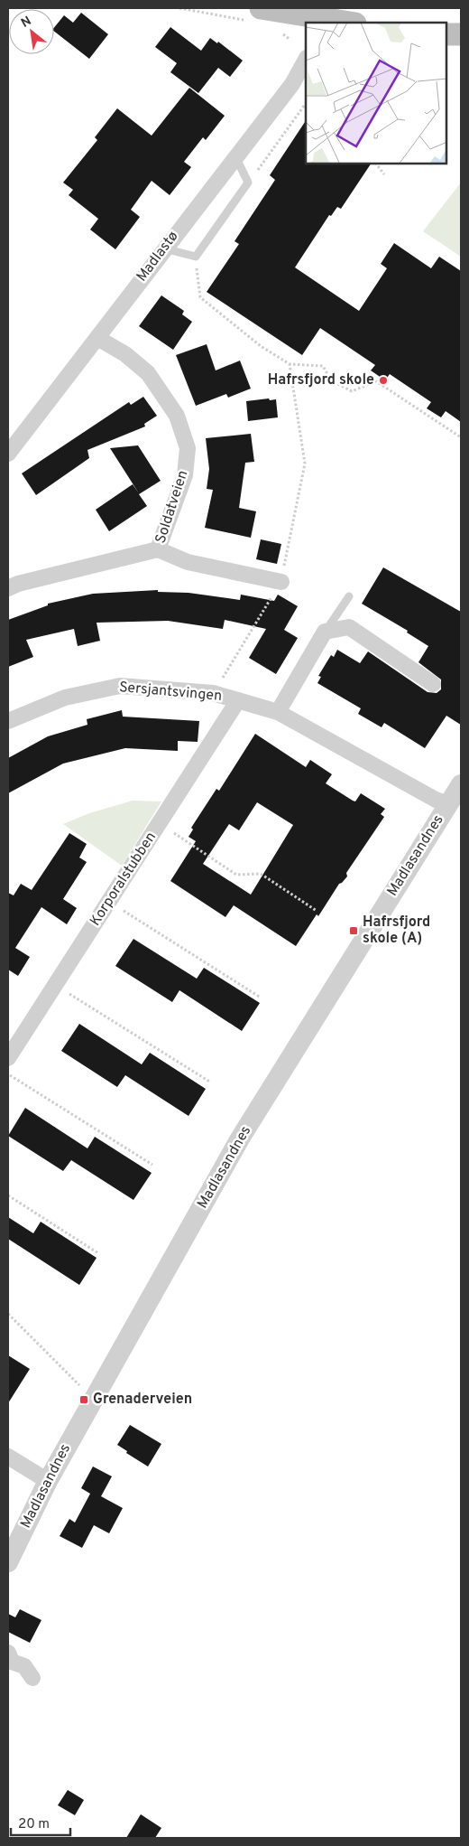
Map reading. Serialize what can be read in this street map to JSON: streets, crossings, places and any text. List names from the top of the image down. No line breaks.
{"streets":{"street":["Madlastø","Soldatveien","Sersjantsvingen","Madlasandnes","Korporalstubben"]},"crossings":[["Madlastø","Soldatveien"],["Sersjantsvingen","Madlasandnes"],["Sersjantsvingen","Korporalstubben"]],"places":{"other":["Hafrsfjord skole"],"transit":["Hafrsfjord skole (A)","Grenaderveien"]},"scale_bar":"20 m","north":"top left"}
